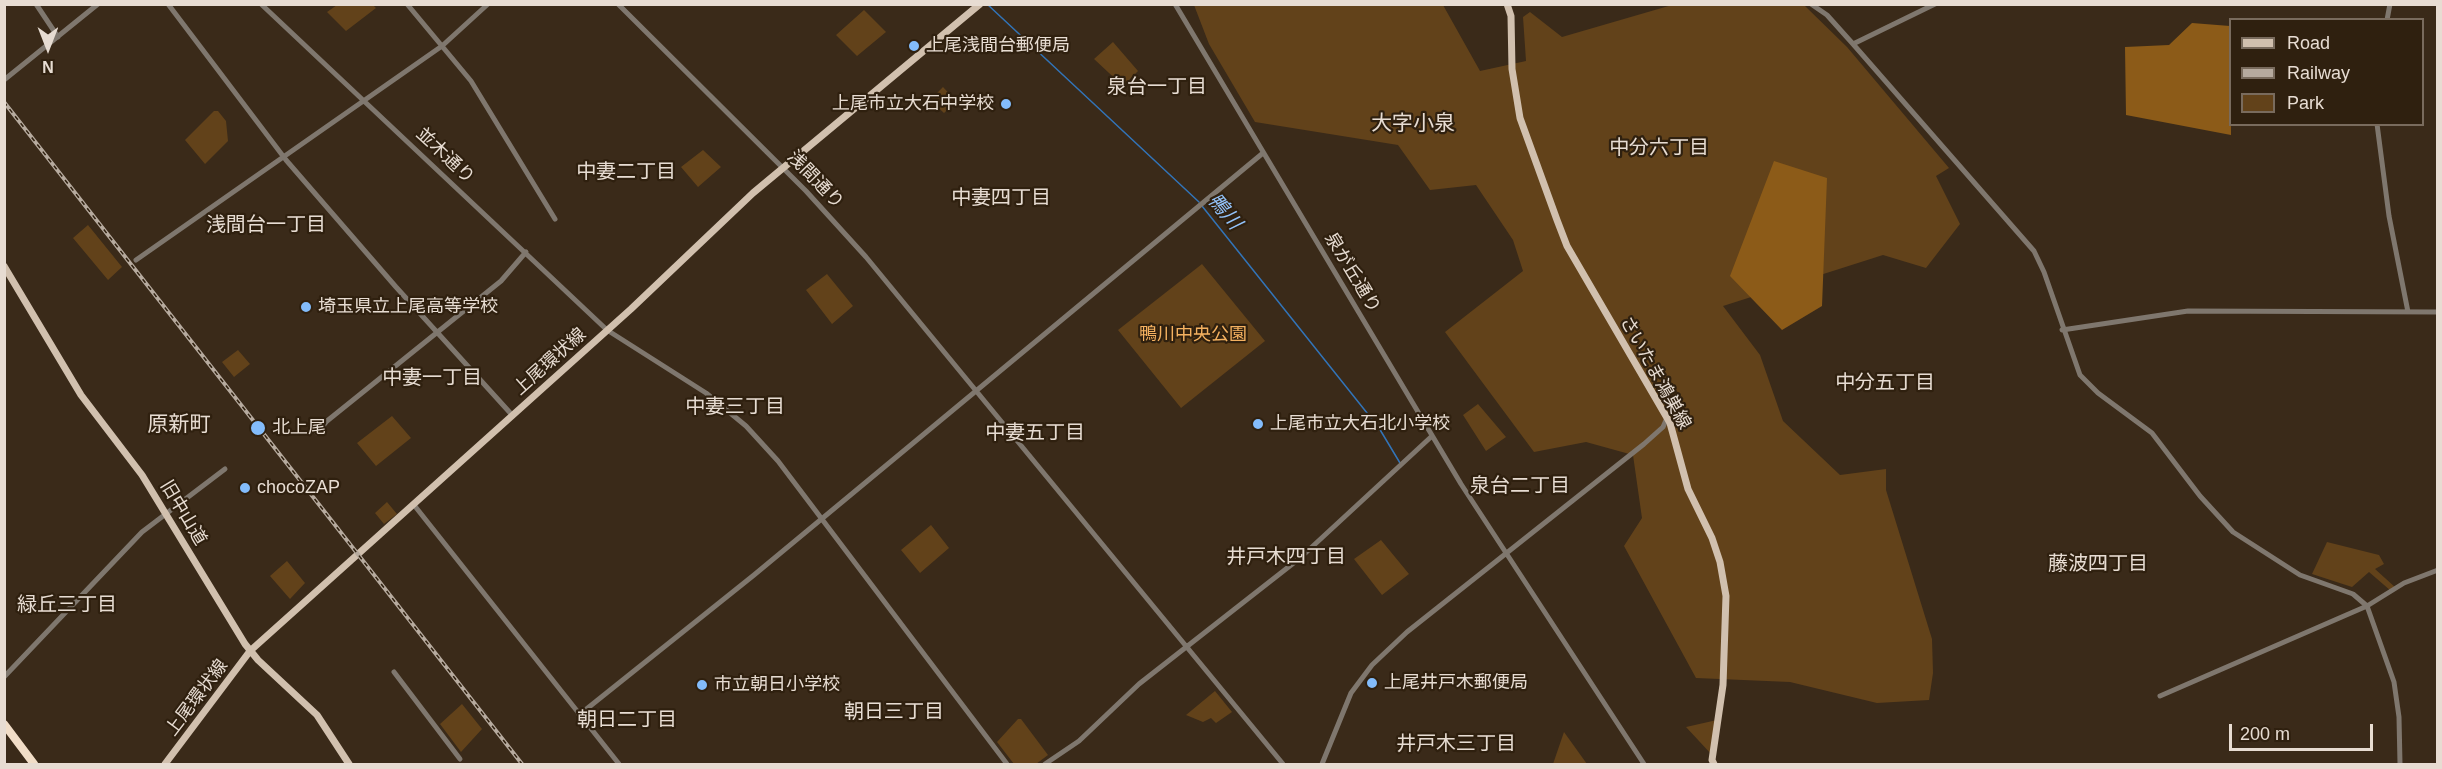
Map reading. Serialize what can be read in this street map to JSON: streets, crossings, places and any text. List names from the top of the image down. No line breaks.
{"streets":{"main road":["上尾環状線","さいたま鴻巣線","旧中山道"],"street":["並木通り","浅間通り","泉が丘通り"]},"crossings":[["並木通り","上尾環状線"],["浅間通り","上尾環状線"],["上尾環状線","旧中山道"]],"districts":["泉台一丁目","大字小泉","中分六丁目","中妻二丁目","中妻四丁目","浅間台一丁目","中妻一丁目","中分五丁目","中妻三丁目","原新町","中妻五丁目","泉台二丁目","井戸木四丁目","藤波四丁目","緑丘三丁目","朝日三丁目","朝日二丁目","井戸木三丁目"],"water":["鴨川"],"parks":["鴨川中央公園"],"places":["上尾浅間台郵便局","上尾市立大石中学校","埼玉県立上尾高等学校","上尾市立大石北小学校","北上尾","chocoZAP","上尾井戸木郵便局","市立朝日小学校"],"legend":["Road","Railway","Park"],"scale_bar":"200 m","north":"bottom"}
